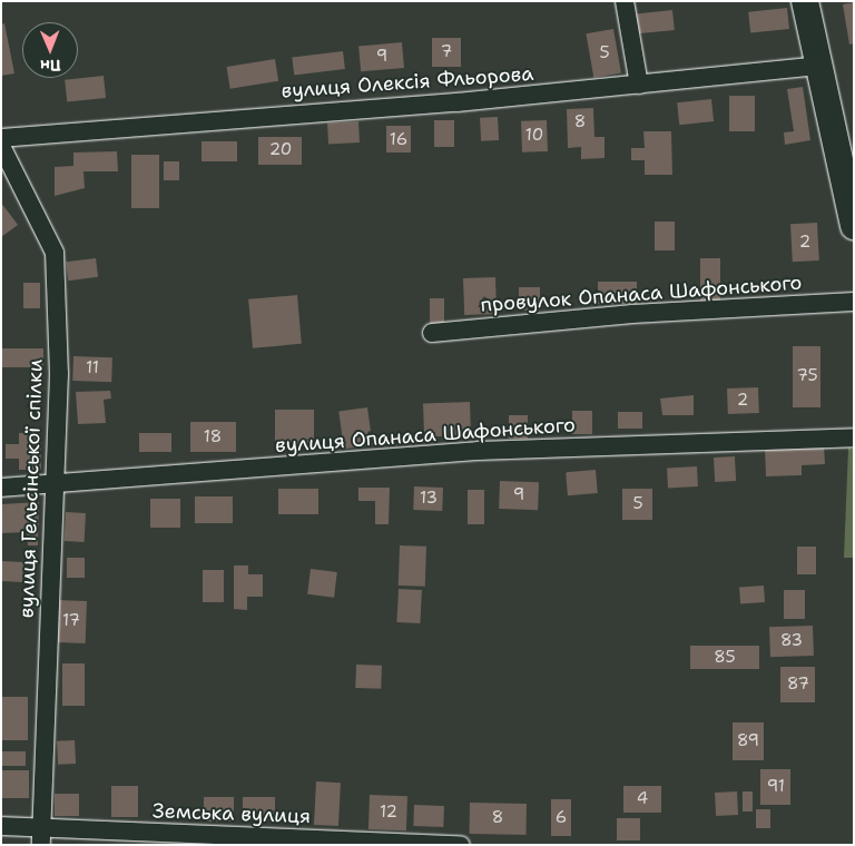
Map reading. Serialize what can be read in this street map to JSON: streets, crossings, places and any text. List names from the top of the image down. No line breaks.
{"streets":{"street":["вулиця Олексія Фльорова","провулок Опанаса Шафонського","вулиця Опанаса Шафонського","вулиця Гельсінської спілки","Земська вулиця"]},"crossings":[["вулиця Опанаса Шафонського","вулиця Гельсінської спілки"],["вулиця Гельсінської спілки","Земська вулиця"]],"house_numbers":["7","5","9","8","10","16","20","2","11","75","2","18","9","13","5","17","83","85","87","89","91","4","12","8","6"],"north":"bottom"}
